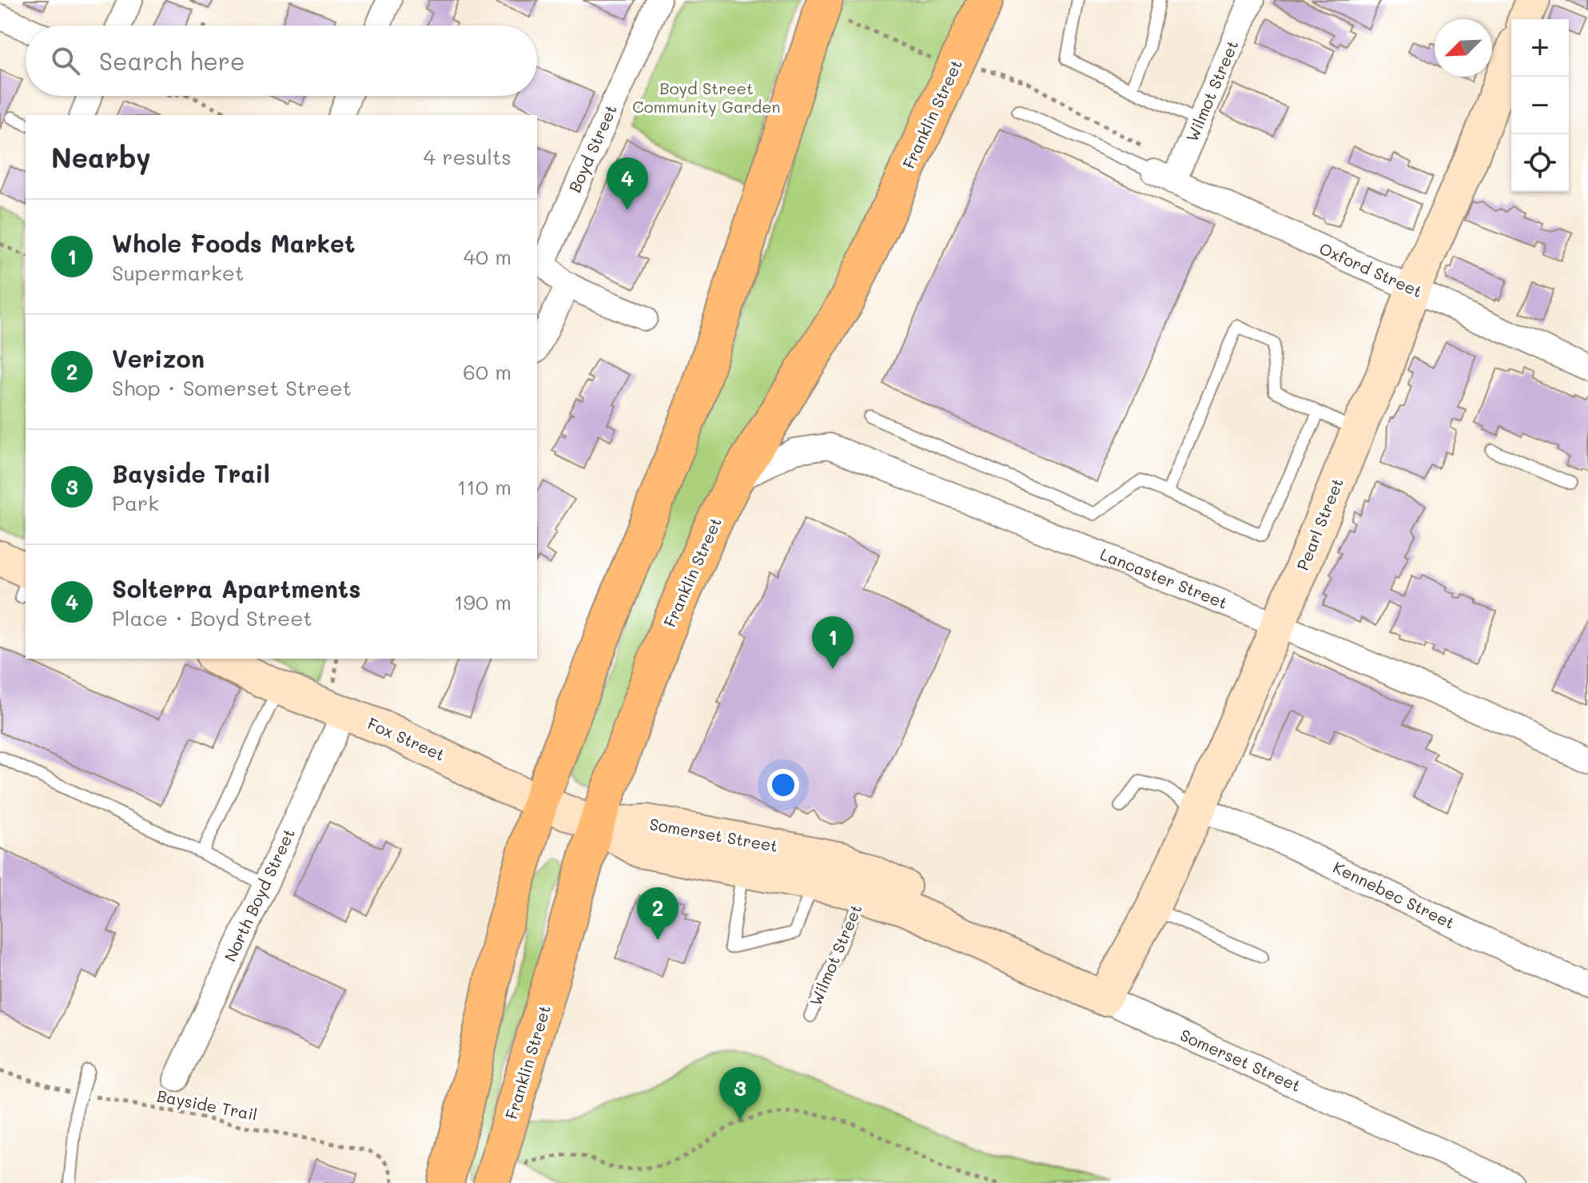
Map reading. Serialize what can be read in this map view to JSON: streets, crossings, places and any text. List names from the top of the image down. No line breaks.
{"streets":{"main road":["Franklin Street"],"street":["Wilmot Street","Boyd Street","Oxford Street","Pearl Street","Lancaster Street","Fox Street","Somerset Street","North Boyd Street","Kennebec Street"],"path":["Bayside Trail"]},"crossings":[["Wilmot Street","Oxford Street"],["Wilmot Street","Somerset Street"],["Franklin Street","Lancaster Street"],["Franklin Street","Fox Street"],["Franklin Street","Somerset Street"],["Oxford Street","Pearl Street"],["Pearl Street","Lancaster Street"],["Pearl Street","Somerset Street"],["Pearl Street","Kennebec Street"],["Fox Street","Somerset Street"],["Fox Street","North Boyd Street"]],"parks":["Boyd Street Community Garden"],"north":"bottom left","page":{"map_buttons":["+","−"],"search":"Search here","heading":["Nearby","4 results"],"pins":["4","1","2","3"],"list":[{"mark":"1","name":"Whole Foods Market","note":"Supermarket","value":"40 m"},{"mark":"2","name":"Verizon","note":"Shop · Somerset Street","value":"60 m"},{"mark":"3","name":"Bayside Trail","note":"Park","value":"110 m"},{"mark":"4","name":"Solterra Apartments","note":"Place · Boyd Street","value":"190 m"}]}}
